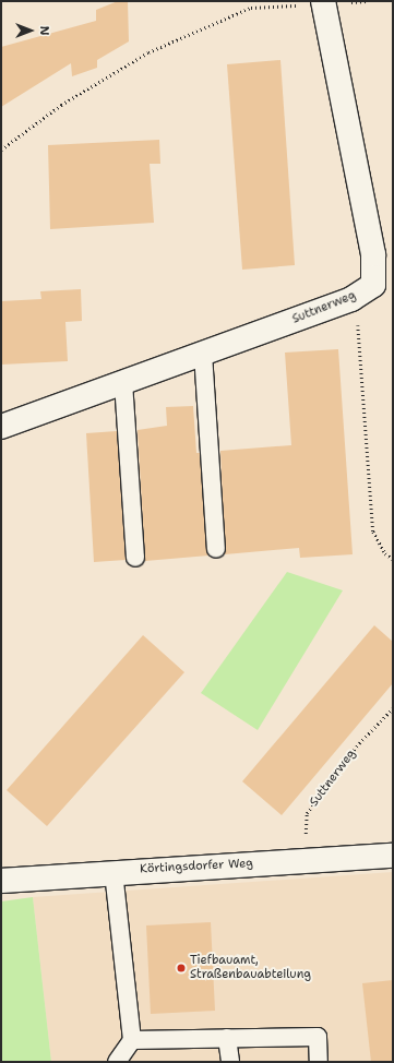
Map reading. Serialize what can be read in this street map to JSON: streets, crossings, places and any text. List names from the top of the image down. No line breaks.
{"streets":{"street":["Suttnerweg","Körtingsdorfer Weg"]},"crossings":[["Suttnerweg","Körtingsdorfer Weg"]],"places":["Tiefbauamt, Straßenbauabteilung"],"north":"right"}
